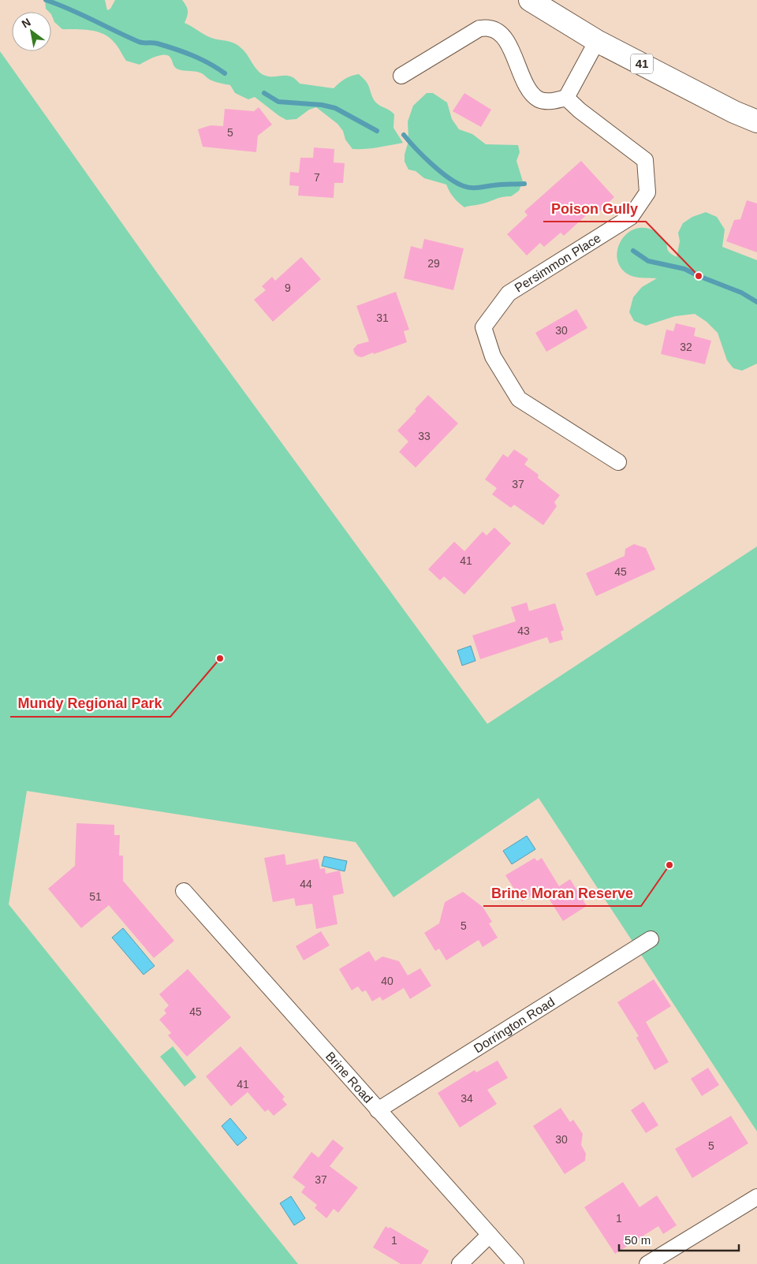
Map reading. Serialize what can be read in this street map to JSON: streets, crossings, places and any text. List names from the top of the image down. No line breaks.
{"streets":{"main road":["41"],"street":["Persimmon Place","Dorrington Road","Brine Road"]},"crossings":[["Dorrington Road","Brine Road"]],"places":["Poison Gully","Mundy Regional Park","Brine Moran Reserve"],"house_numbers":["5","7","29","9","31","30","32","33","37","41","45","43","44","51","5","40","45","41","34","30","5","37","1","1"],"scale_bar":"50 m","north":"top left"}
